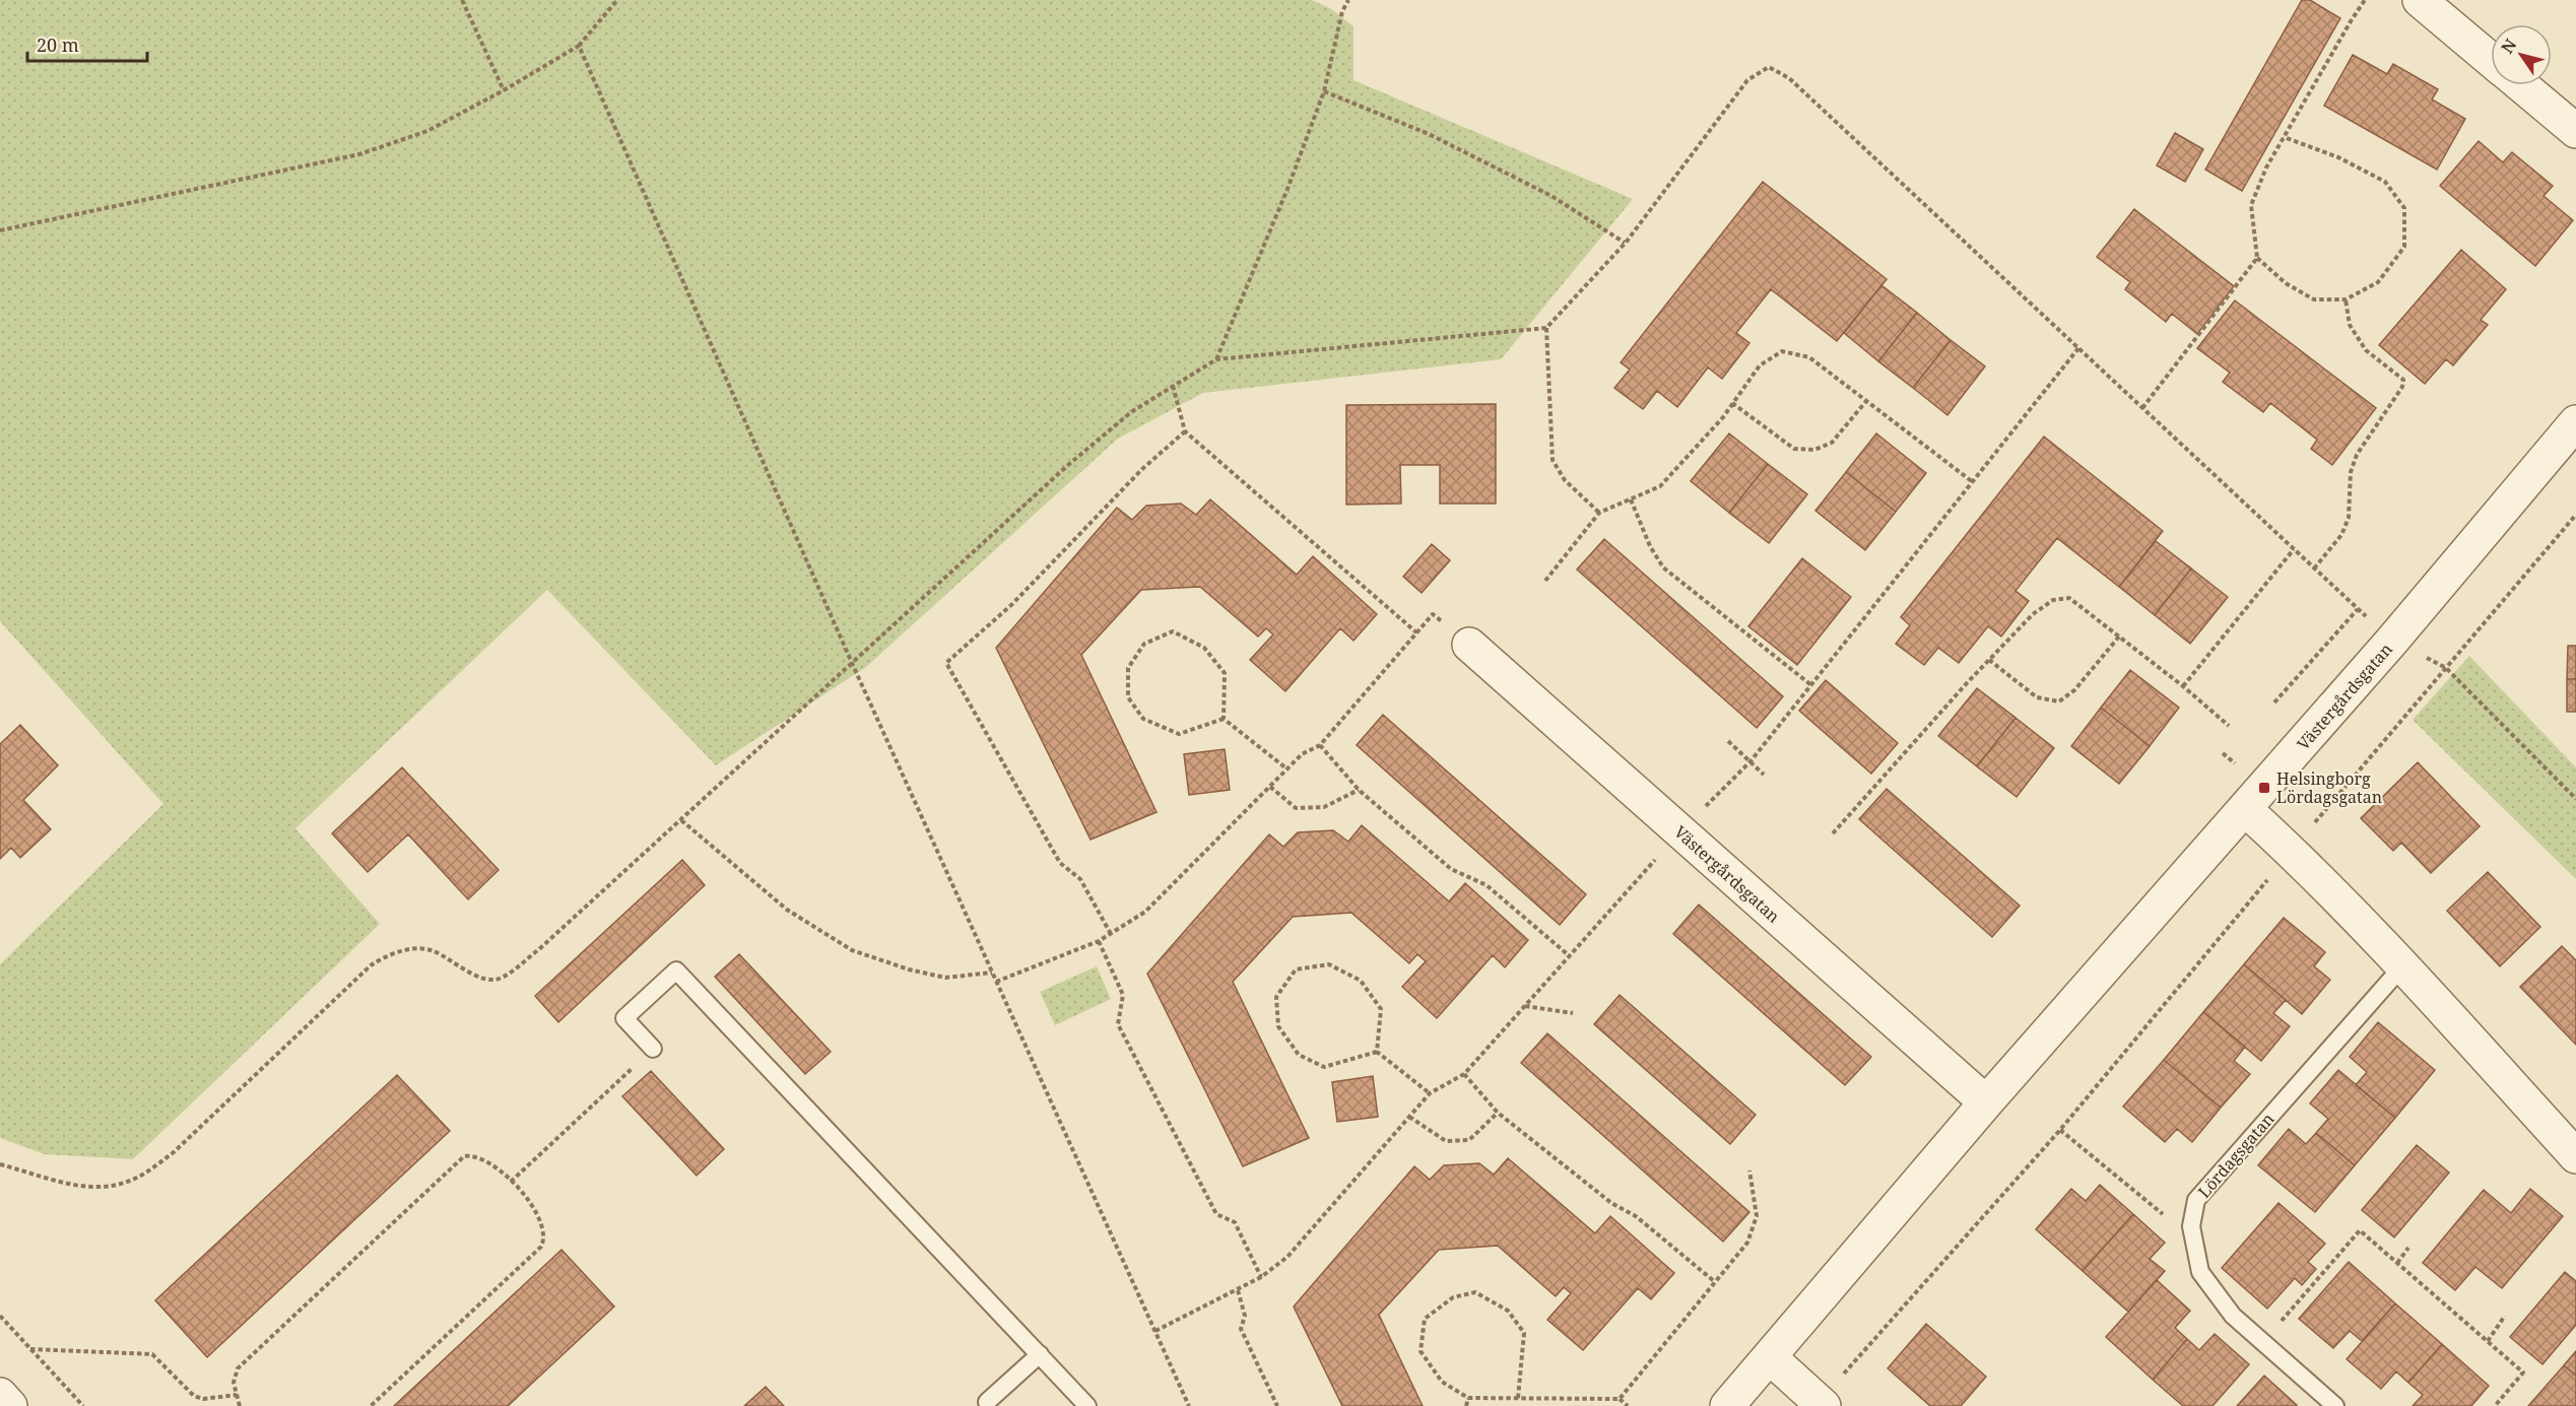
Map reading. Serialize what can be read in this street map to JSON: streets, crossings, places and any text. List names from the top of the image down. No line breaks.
{"streets":{"street":["Västergårdsgatan"],"lane":["Lördagsgatan"]},"places":{"transit":["Helsingborg Lördagsgatan"]},"scale_bar":"20 m","north":"top left"}
